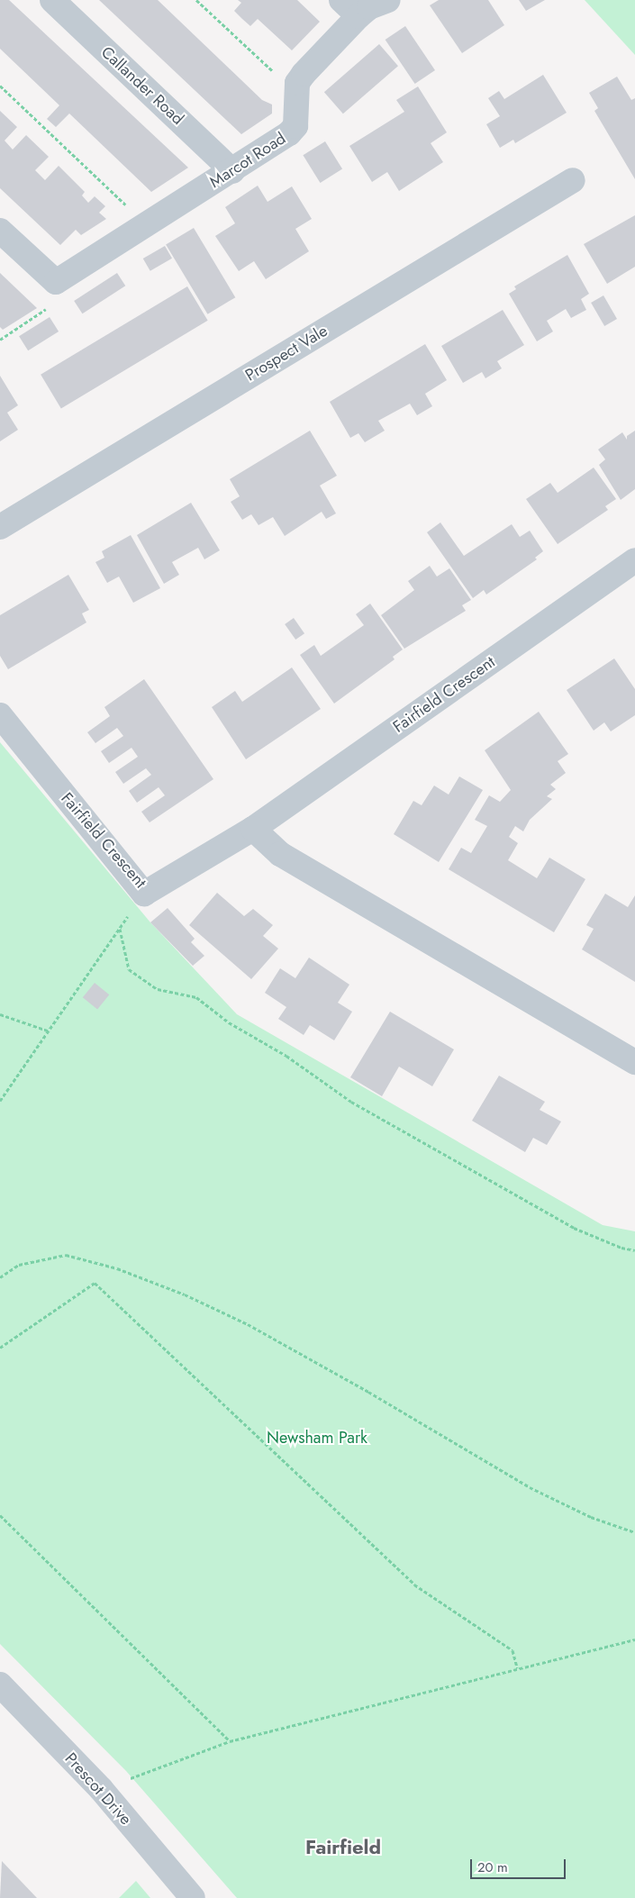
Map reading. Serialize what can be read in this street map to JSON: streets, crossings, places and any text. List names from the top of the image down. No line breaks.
{"streets":{"street":["Callander Road","Marcot Road","Prospect Vale","Fairfield Crescent","Prescot Drive"]},"crossings":[["Callander Road","Marcot Road"]],"districts":["Fairfield"],"parks":["Newsham Park"],"scale_bar":"20 m"}
